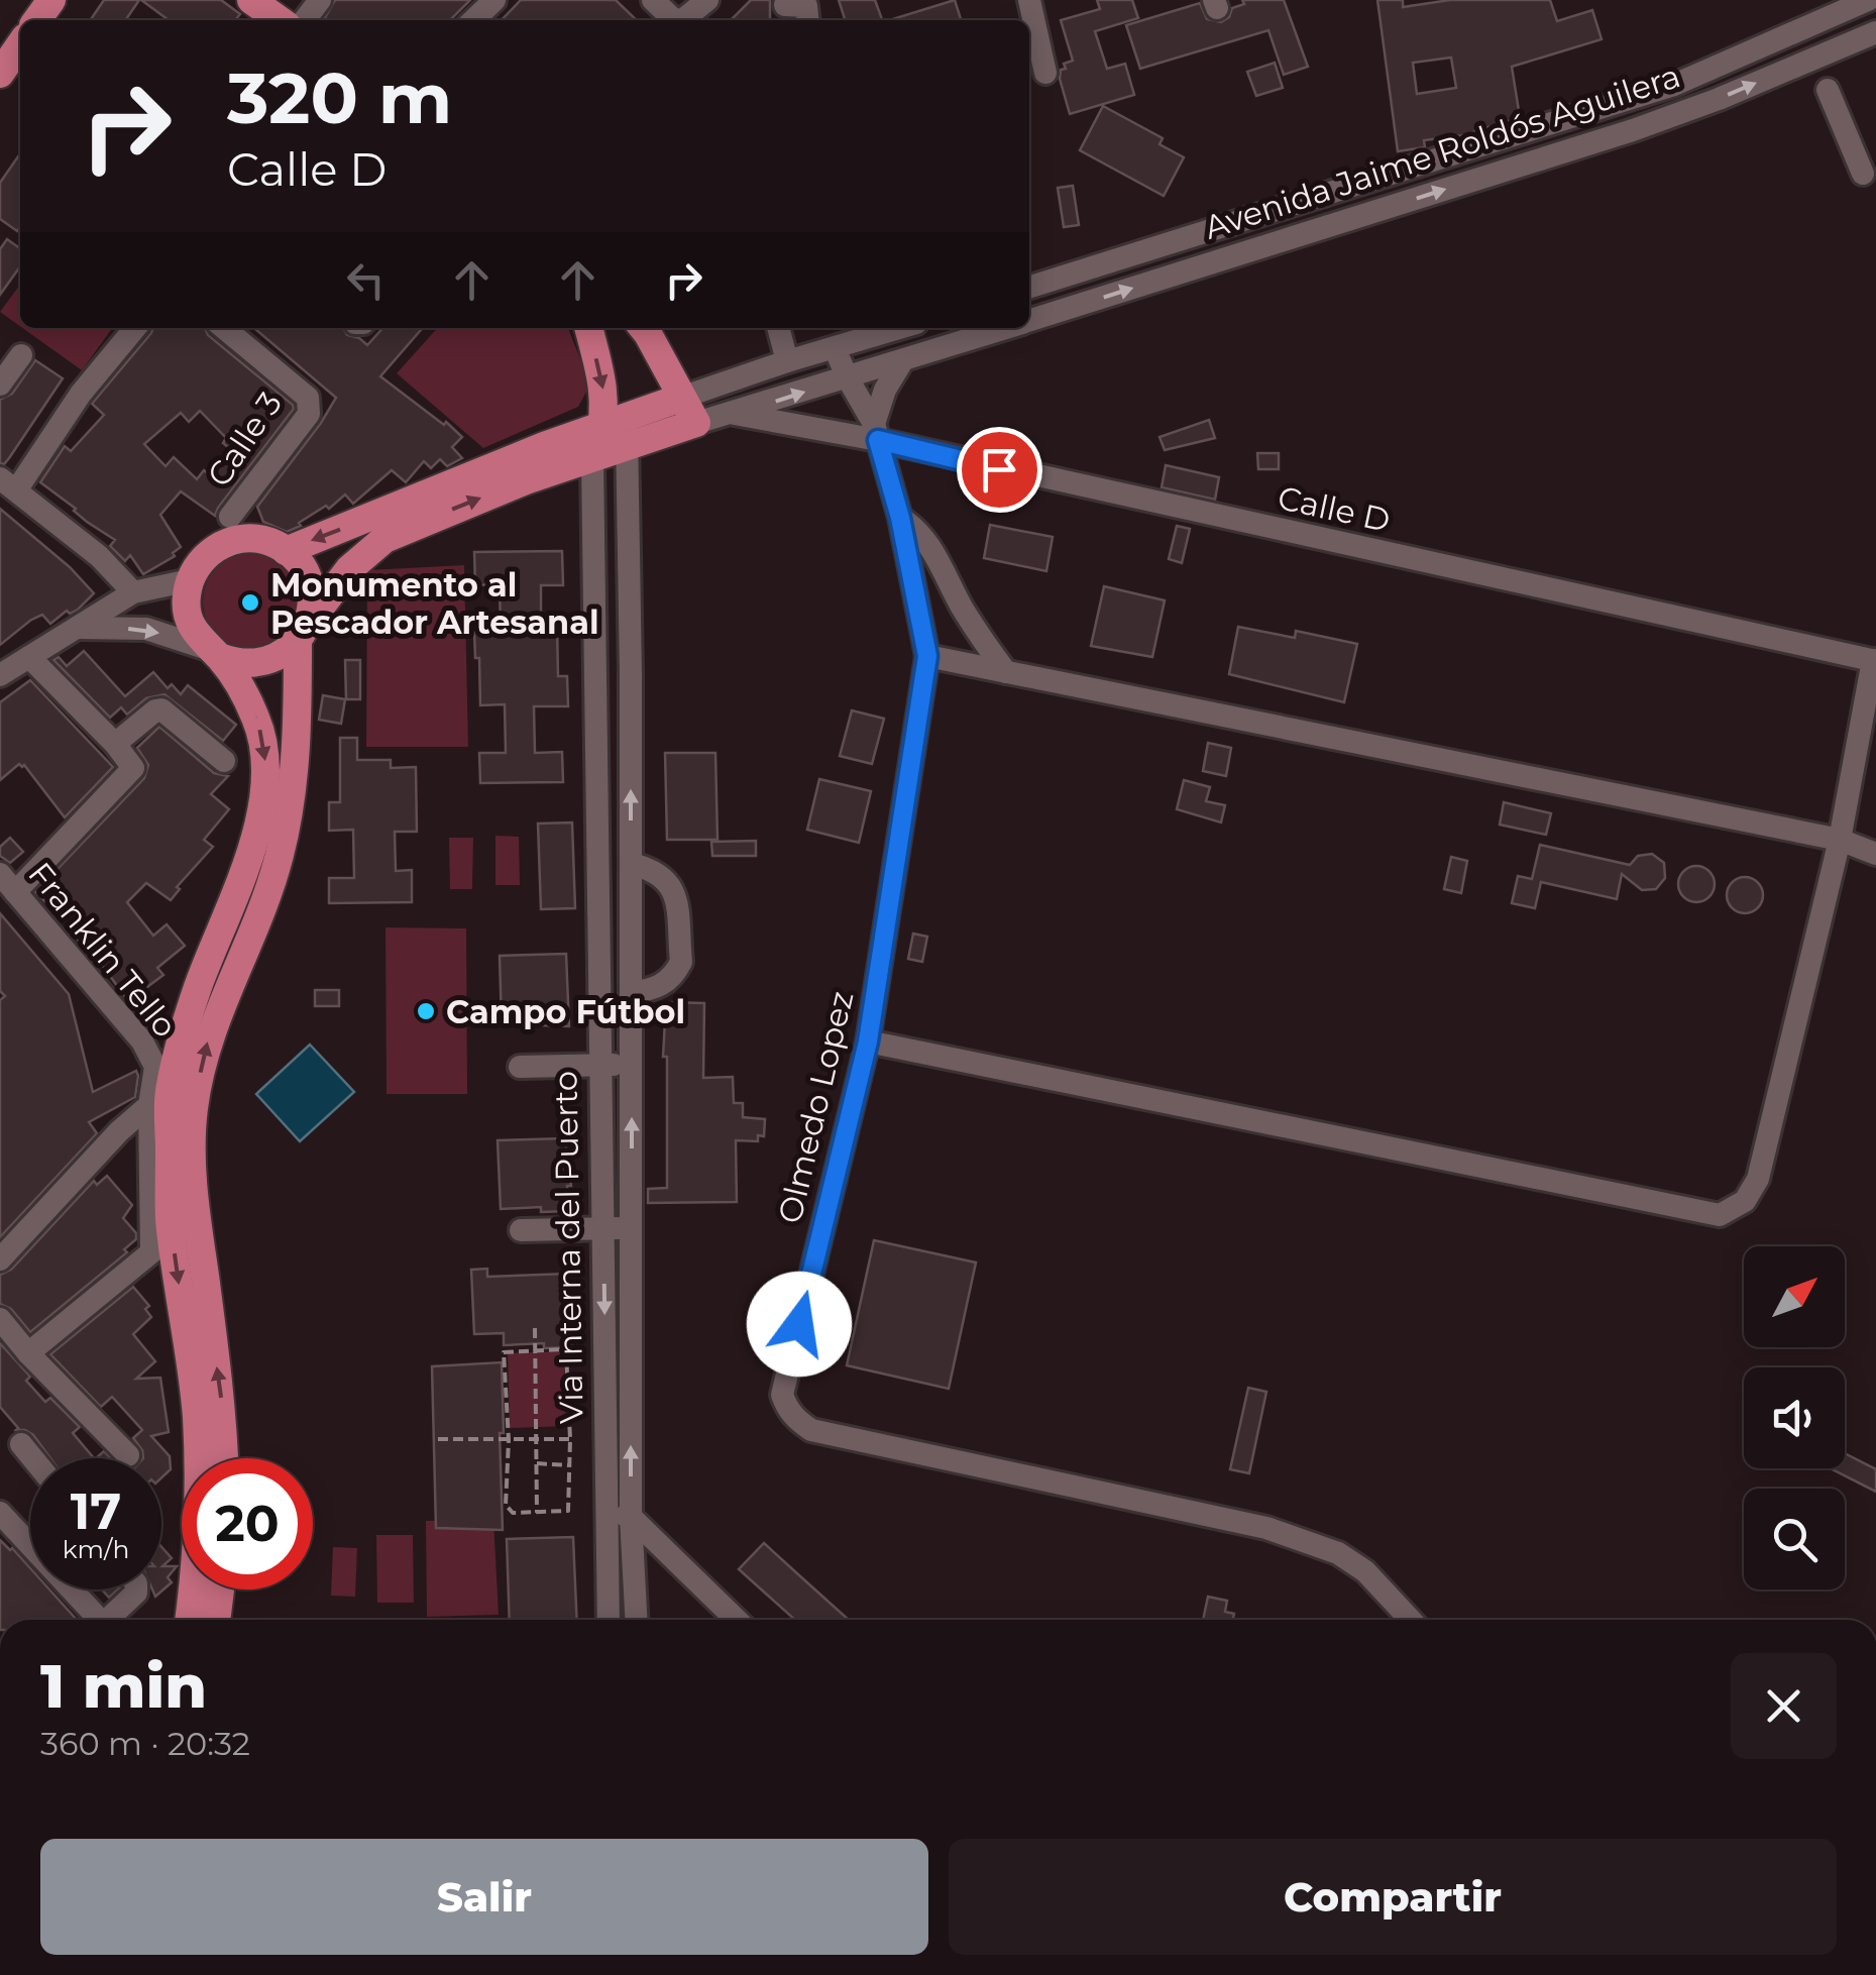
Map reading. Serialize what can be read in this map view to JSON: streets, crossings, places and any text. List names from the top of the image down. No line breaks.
{"streets":{"main road":["Avenida Jaime Roldós Aguilera","Via Interna del Puerto"],"street":["Calle 3","Calle D","Franklin Tello","Olmedo Lopez"]},"crossings":[["Avenida Jaime Roldós Aguilera","Calle D"],["Avenida Jaime Roldós Aguilera","Via Interna del Puerto"],["Calle D","Olmedo Lopez"]],"places":["Monumento al Pescador Artesanal","Campo Fútbol"],"north":"top right","page":{"turn":["320 m","Calle D"],"speed":"17 km/h","limit":"20","heading":["1 min","360 m · 20:32"],"buttons":["Salir","Compartir"]}}
